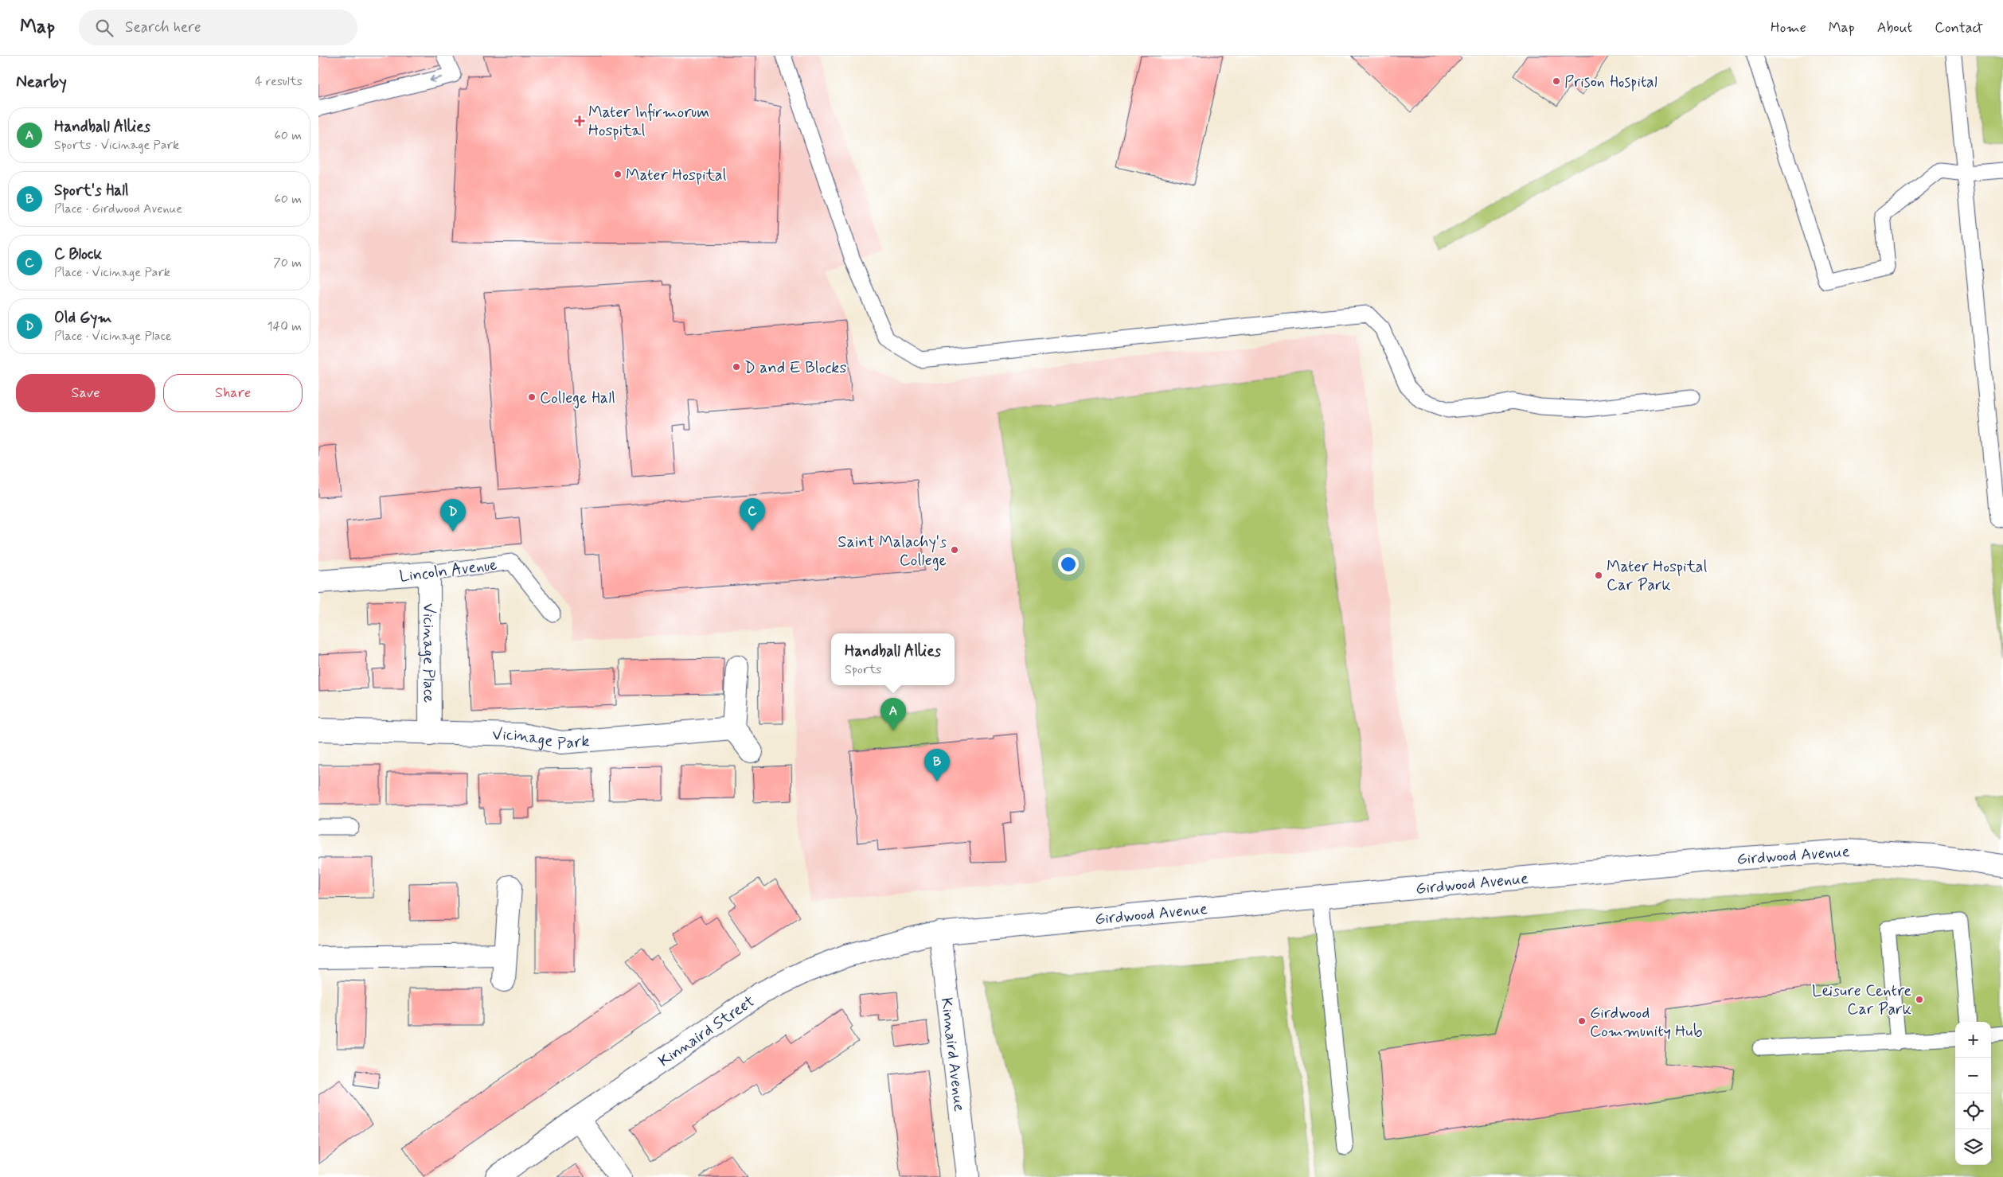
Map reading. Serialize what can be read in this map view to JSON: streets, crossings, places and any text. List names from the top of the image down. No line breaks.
{"streets":{"street":["Lincoln Avenue","Vicinage Place","Vicinage Park","Girdwood Avenue","Kinnaird Street","Kinnaird Avenue"]},"crossings":[["Lincoln Avenue","Vicinage Place"],["Vicinage Place","Vicinage Park"],["Girdwood Avenue","Kinnaird Street"],["Girdwood Avenue","Kinnaird Avenue"],["Kinnaird Street","Kinnaird Avenue"]],"places":{"other":["Prison Hospital","Mater Hospital","D and E Blocks","College Hall","Saint Malachy's College","Mater Hospital Car Park","Leisure Centre Car Park","Girdwood Community Hub"],"health":["Mater Infirmorum Hospital"]},"page":{"header":"Map","search":"Search here","nav":["Home","Map","About","Contact"],"heading":["Nearby","4 results"],"list":[{"mark":"A","name":"Handball Allies","note":"Sports · Vicinage Park","value":"60 m"},{"mark":"B","name":"Sport's Hall","note":"Place · Girdwood Avenue","value":"60 m"},{"mark":"C","name":"C Block","note":"Place · Vicinage Park","value":"70 m"},{"mark":"D","name":"Old Gym","note":"Place · Vicinage Place","value":"140 m"}],"buttons":["Save","Share"],"pins":["C","D","A","B"],"popup":["Handball Allies","Sports"],"map_buttons":["+","−"]}}
